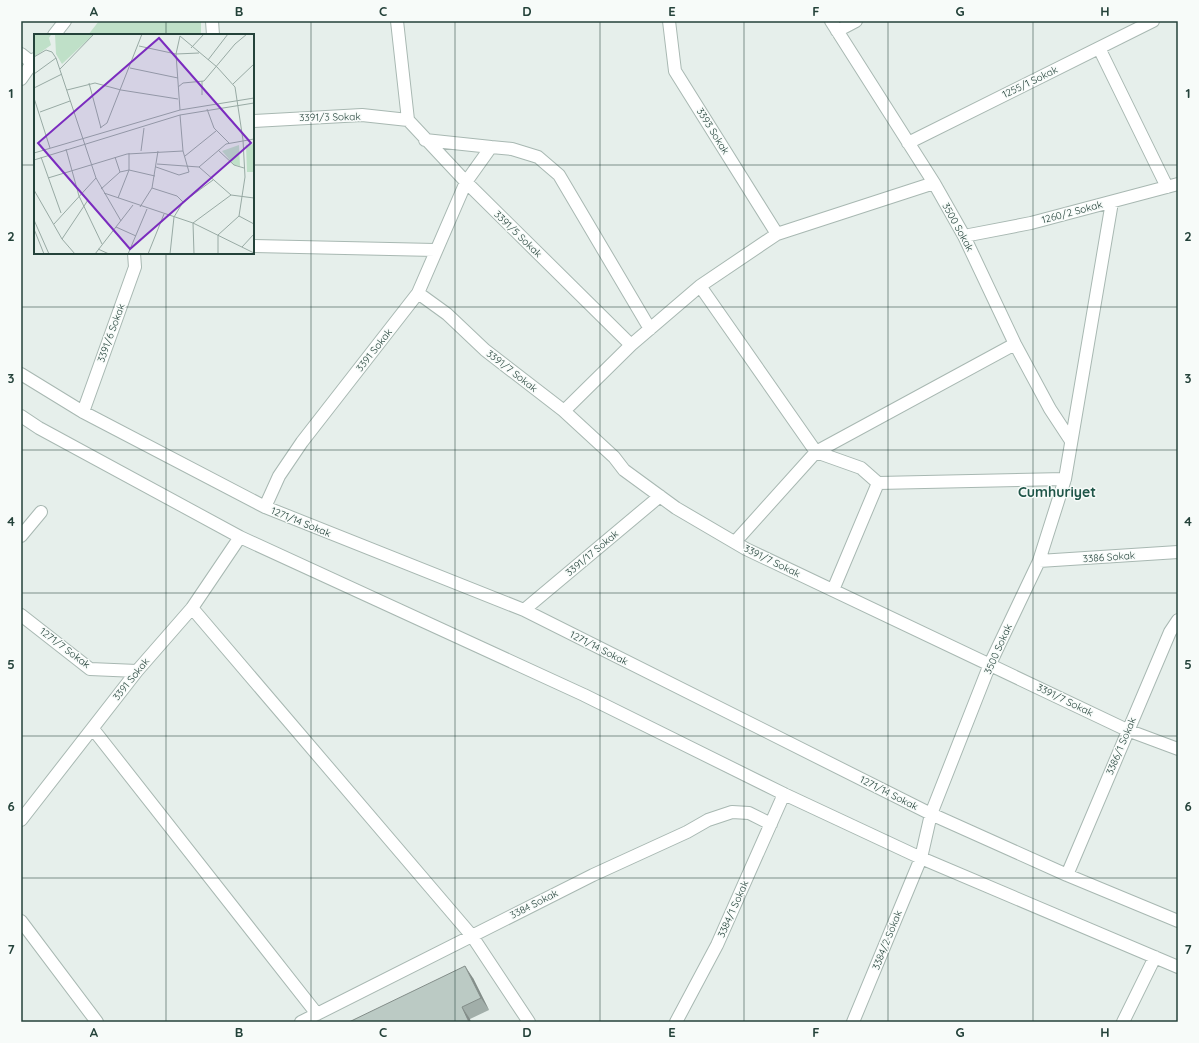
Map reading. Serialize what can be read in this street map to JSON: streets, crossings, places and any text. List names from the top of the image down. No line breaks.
{"streets":{"street":["1255/1 Sokak","3391/3 Sokak","3393 Sokak","1260/2 Sokak","3500 Sokak","3391/5 Sokak","3391/6 Sokak","3391 Sokak","3391/7 Sokak","1271/14 Sokak","3391/17 Sokak","3386 Sokak","1271/7 Sokak","3386/1 Sokak","3384 Sokak","3384/1 Sokak","3384/2 Sokak"]},"crossings":[["1255/1 Sokak","3500 Sokak"],["3391/3 Sokak","3391/5 Sokak"],["1260/2 Sokak","3500 Sokak"],["3500 Sokak","3391/7 Sokak"],["3500 Sokak","1271/14 Sokak"],["3500 Sokak","3386 Sokak"],["3500 Sokak","3384/2 Sokak"],["3391/5 Sokak","3391 Sokak"],["3391/6 Sokak","1271/14 Sokak"],["3391 Sokak","3391/7 Sokak"],["3391 Sokak","1271/14 Sokak"],["3391 Sokak","1271/7 Sokak"],["3391/7 Sokak","3391/17 Sokak"],["3391/7 Sokak","3386/1 Sokak"],["1271/14 Sokak","3391/17 Sokak"],["1271/14 Sokak","3386/1 Sokak"],["3384 Sokak","3384/1 Sokak"]],"districts":["Cumhuriyet"],"grid":{"columns":["A","B","C","D","E","F","G","H"],"rows":["1","2","3","4","5","6","7"]}}
